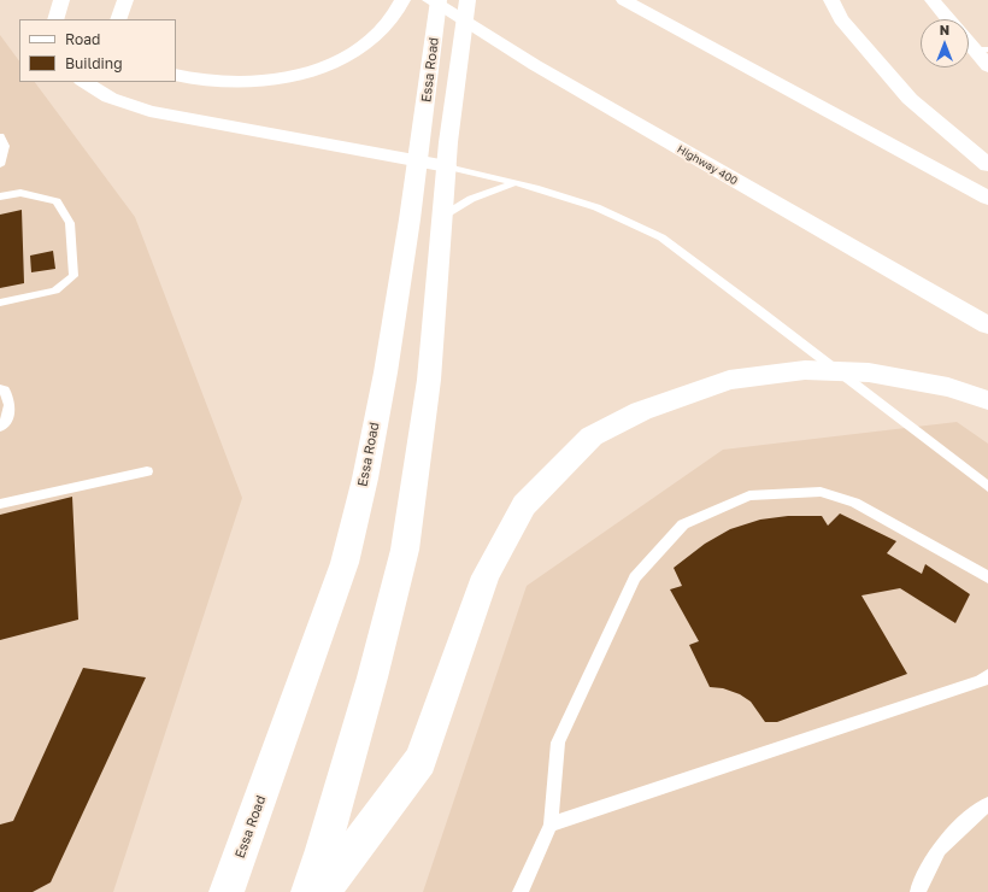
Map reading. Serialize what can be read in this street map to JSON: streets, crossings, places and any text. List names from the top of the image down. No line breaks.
{"streets":{"main road":["Essa Road","Highway 400"]},"legend":["Road","Building"],"north":"top"}
